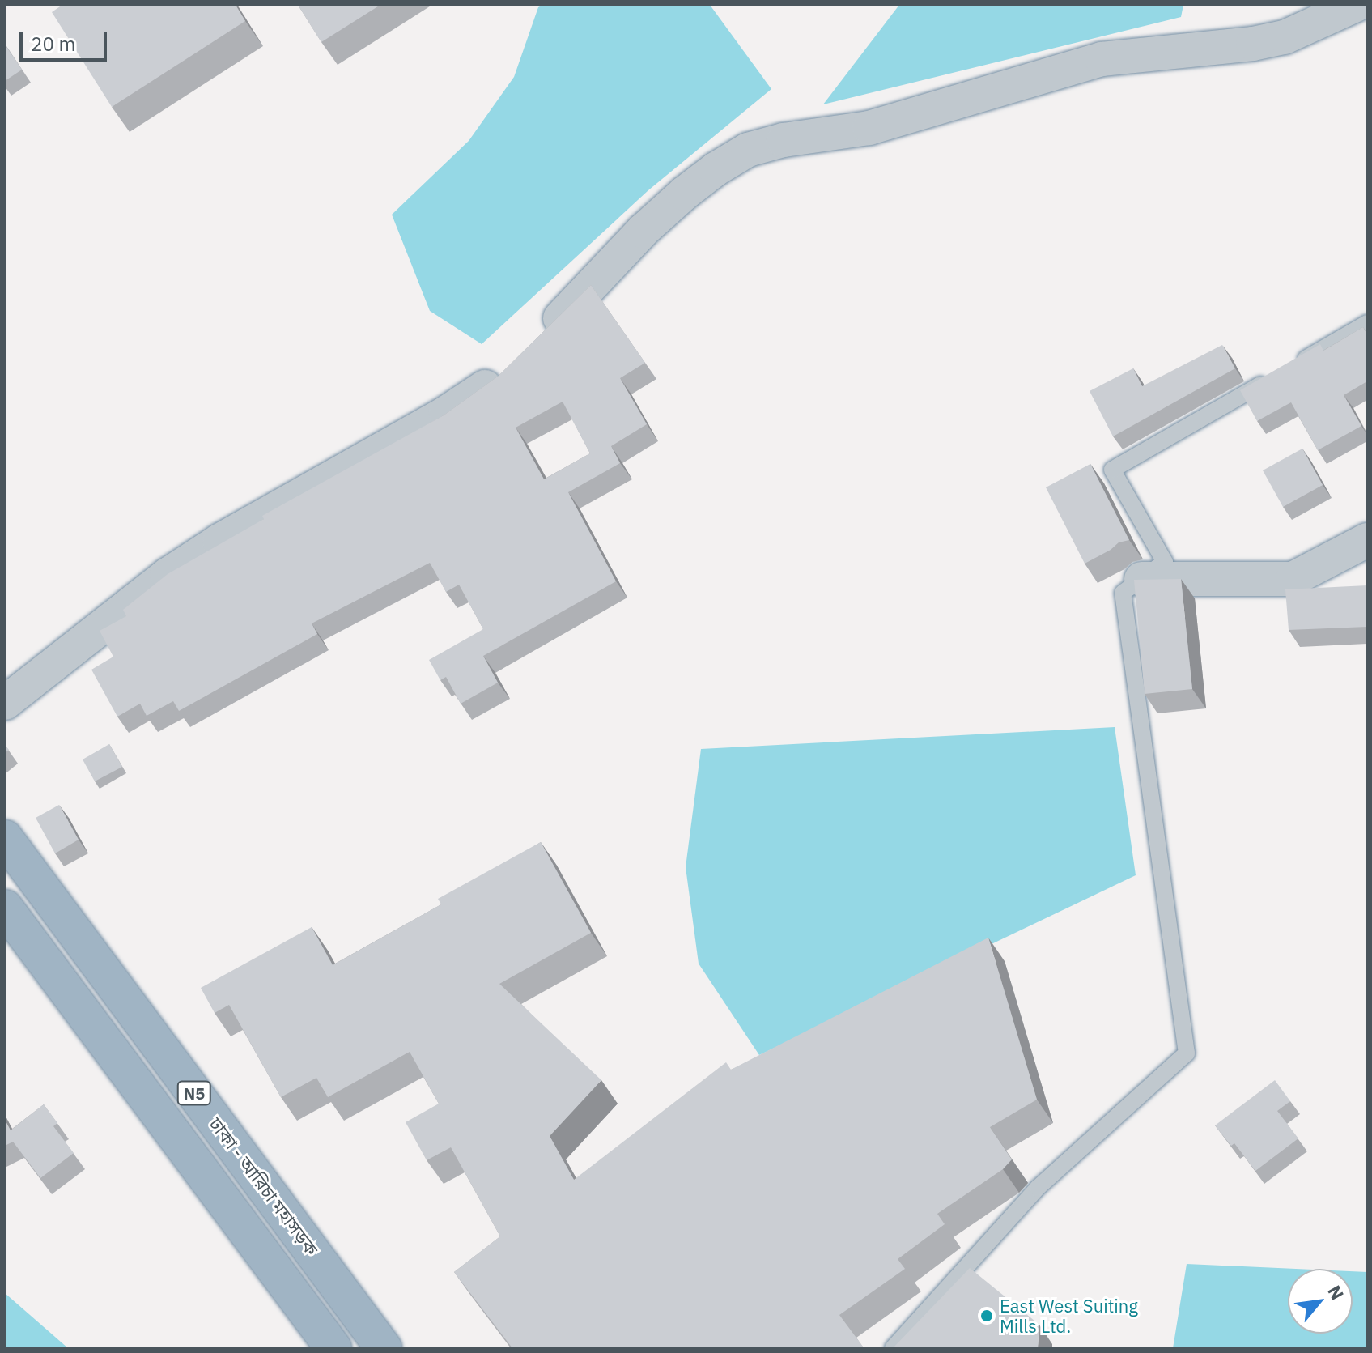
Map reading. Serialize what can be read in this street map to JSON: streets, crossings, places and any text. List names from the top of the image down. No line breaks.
{"streets":{"highway":["N5","ঢাকা - আরিচা মহাসড়ক"]},"places":["East West Suiting Mills Ltd."],"scale_bar":"20 m","north":"top right"}
